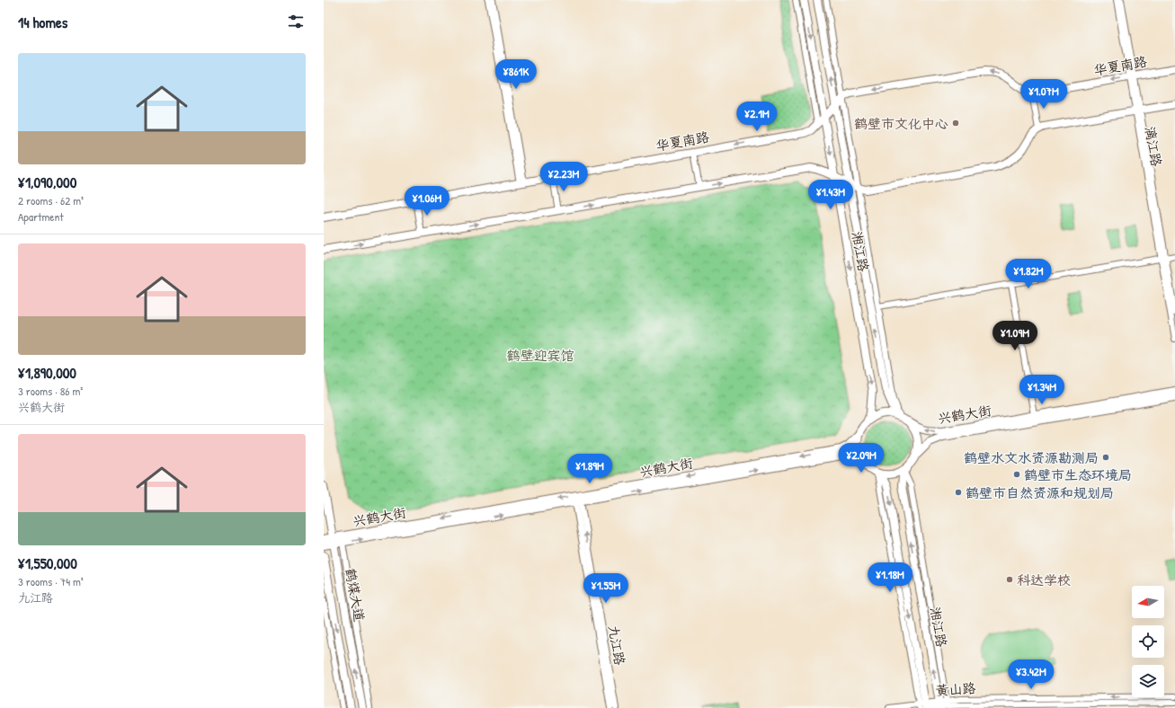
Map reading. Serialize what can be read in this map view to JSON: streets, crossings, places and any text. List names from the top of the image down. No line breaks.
{"streets":{"main road":["华夏南路","湘江路","兴鹤大街","鹤煤大道"],"street":["漓江路","九江路","黄山路"]},"crossings":[["华夏南路","漓江路"],["华夏南路","湘江路"],["湘江路","兴鹤大街"],["湘江路","黄山路"],["兴鹤大街","鹤煤大道"],["兴鹤大街","九江路"]],"parks":["鹤壁迎宾馆"],"places":["鹤壁市文化中心","鹤壁水文水资源勘测局","鹤壁市生态环境局","鹤壁市自然资源和规划局","科达学校"],"north":"left","page":{"heading":"14 homes","list":[{"name":"¥1,090,000","note":"2 rooms · 62 m² · Apartment"},{"name":"¥1,890,000","note":"3 rooms · 86 m² · 兴鹤大街"},{"name":"¥1,550,000","note":"3 rooms · 74 m² · 九江路"}],"price":["¥861K","¥1.07M","¥2.1M","¥2.23M","¥1.43M","¥1.06M","¥1.82M","¥1.09M","¥1.34M","¥2.09M","¥1.89M","¥1.18M","¥1.55M","¥3.42M"]}}
